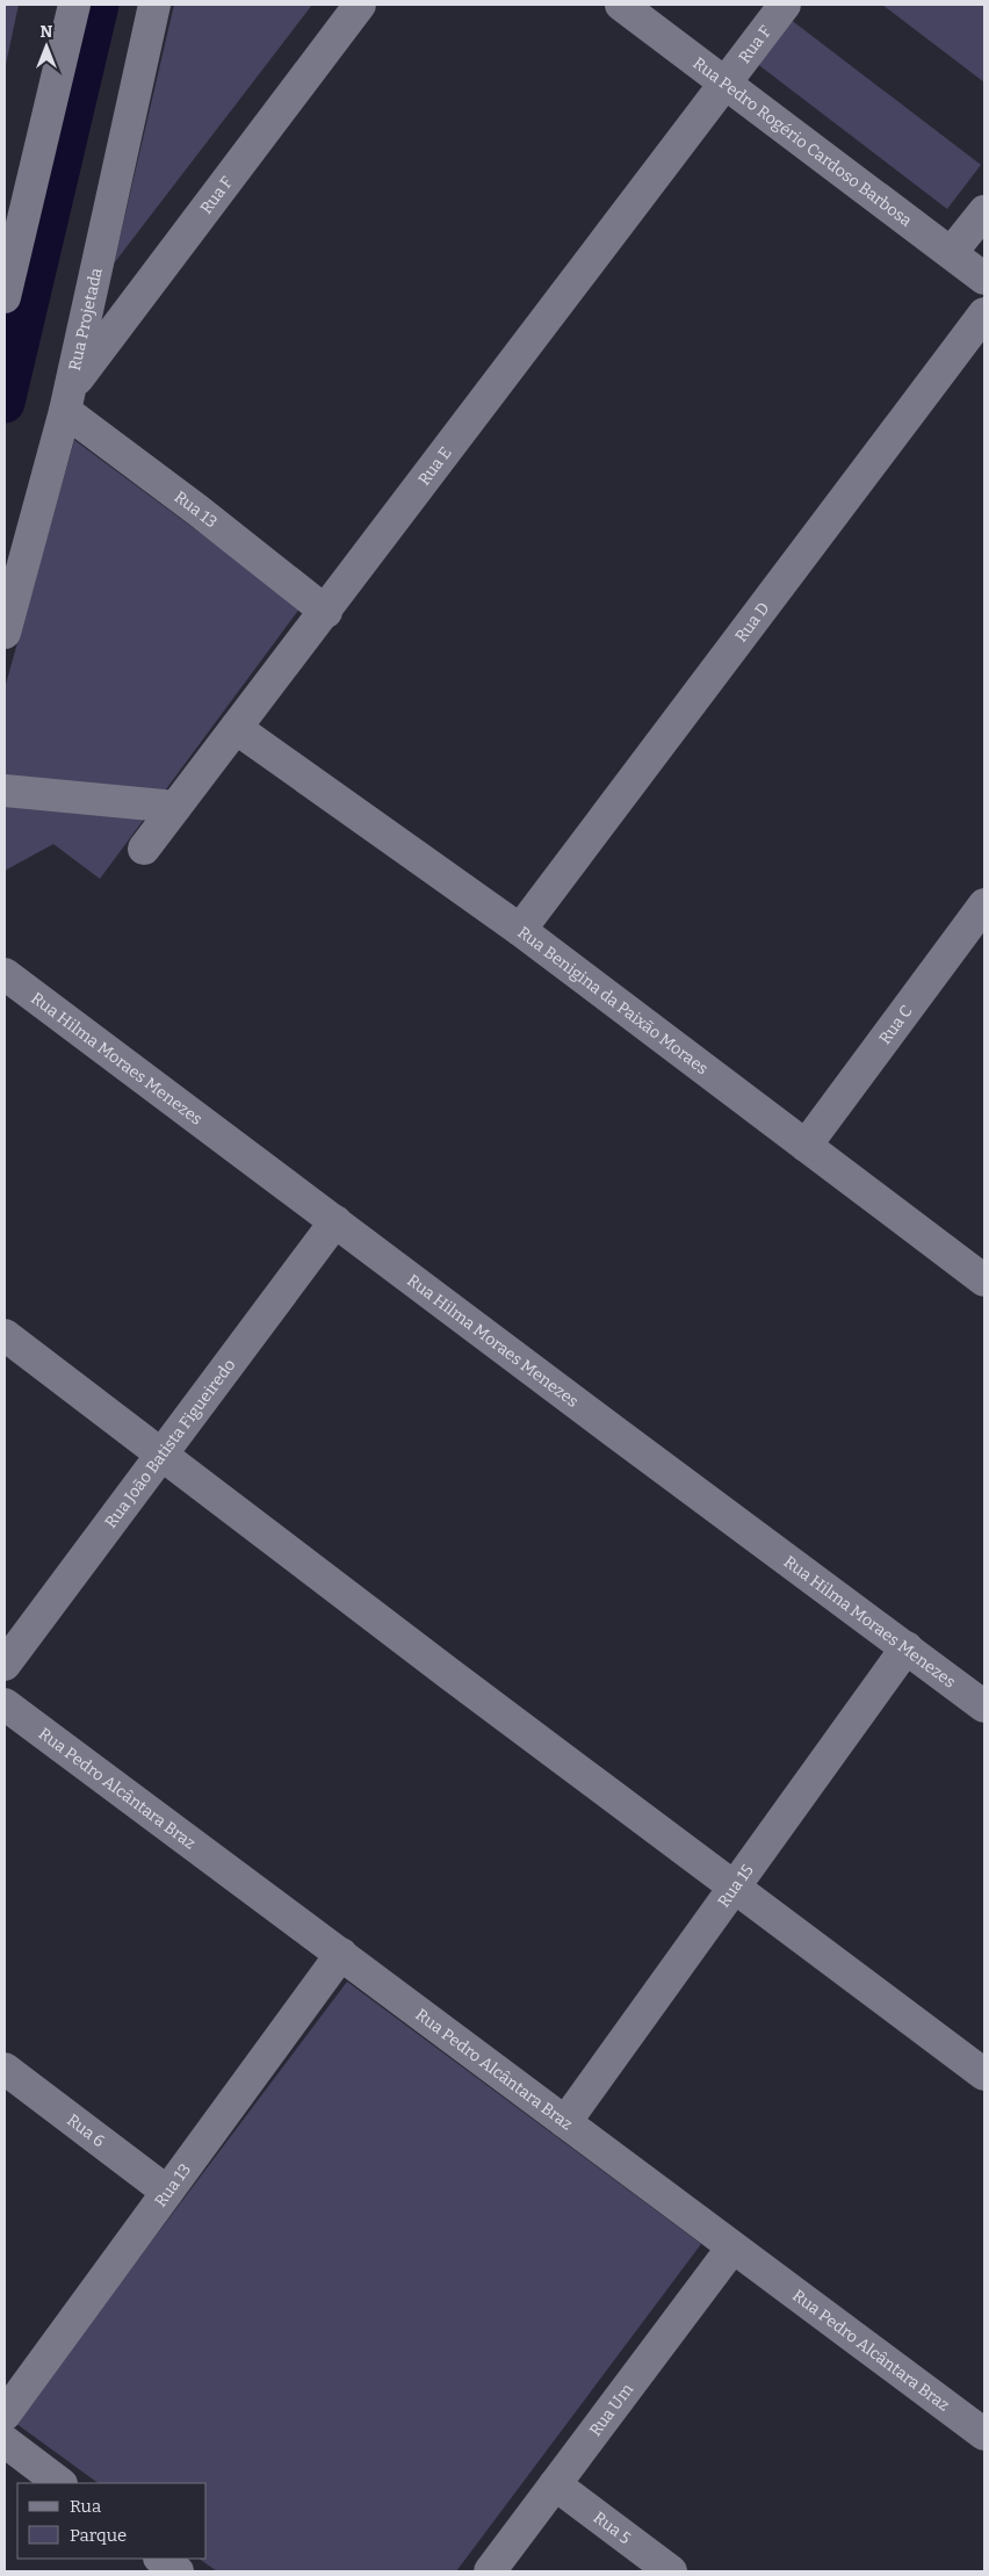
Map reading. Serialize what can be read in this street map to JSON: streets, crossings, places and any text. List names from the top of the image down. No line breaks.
{"streets":{"street":["Rua F","Rua Pedro Rogério Cardoso Barbosa","Rua Projetada","Rua E","Rua 13","Rua D","Rua Benigina da Paixão Moraes","Rua C","Rua Hilma Moraes Menezes","Rua João Batista Figueiredo","Rua Pedro Alcântara Braz","Rua 15","Rua 6","Rua Um","Rua 5"]},"crossings":[["Rua F","Rua Pedro Rogério Cardoso Barbosa"],["Rua F","Rua Projetada"],["Rua F","Rua E"],["Rua F","Rua 13"],["Rua Pedro Rogério Cardoso Barbosa","Rua E"],["Rua Projetada","Rua 13"],["Rua E","Rua 13"],["Rua E","Rua Benigina da Paixão Moraes"],["Rua 13","Rua Pedro Alcântara Braz"],["Rua 13","Rua 6"],["Rua D","Rua Benigina da Paixão Moraes"],["Rua Benigina da Paixão Moraes","Rua C"],["Rua Hilma Moraes Menezes","Rua João Batista Figueiredo"],["Rua Hilma Moraes Menezes","Rua 15"],["Rua Pedro Alcântara Braz","Rua 15"],["Rua Pedro Alcântara Braz","Rua Um"],["Rua Um","Rua 5"]],"legend":["Rua","Parque"],"north":"top"}
